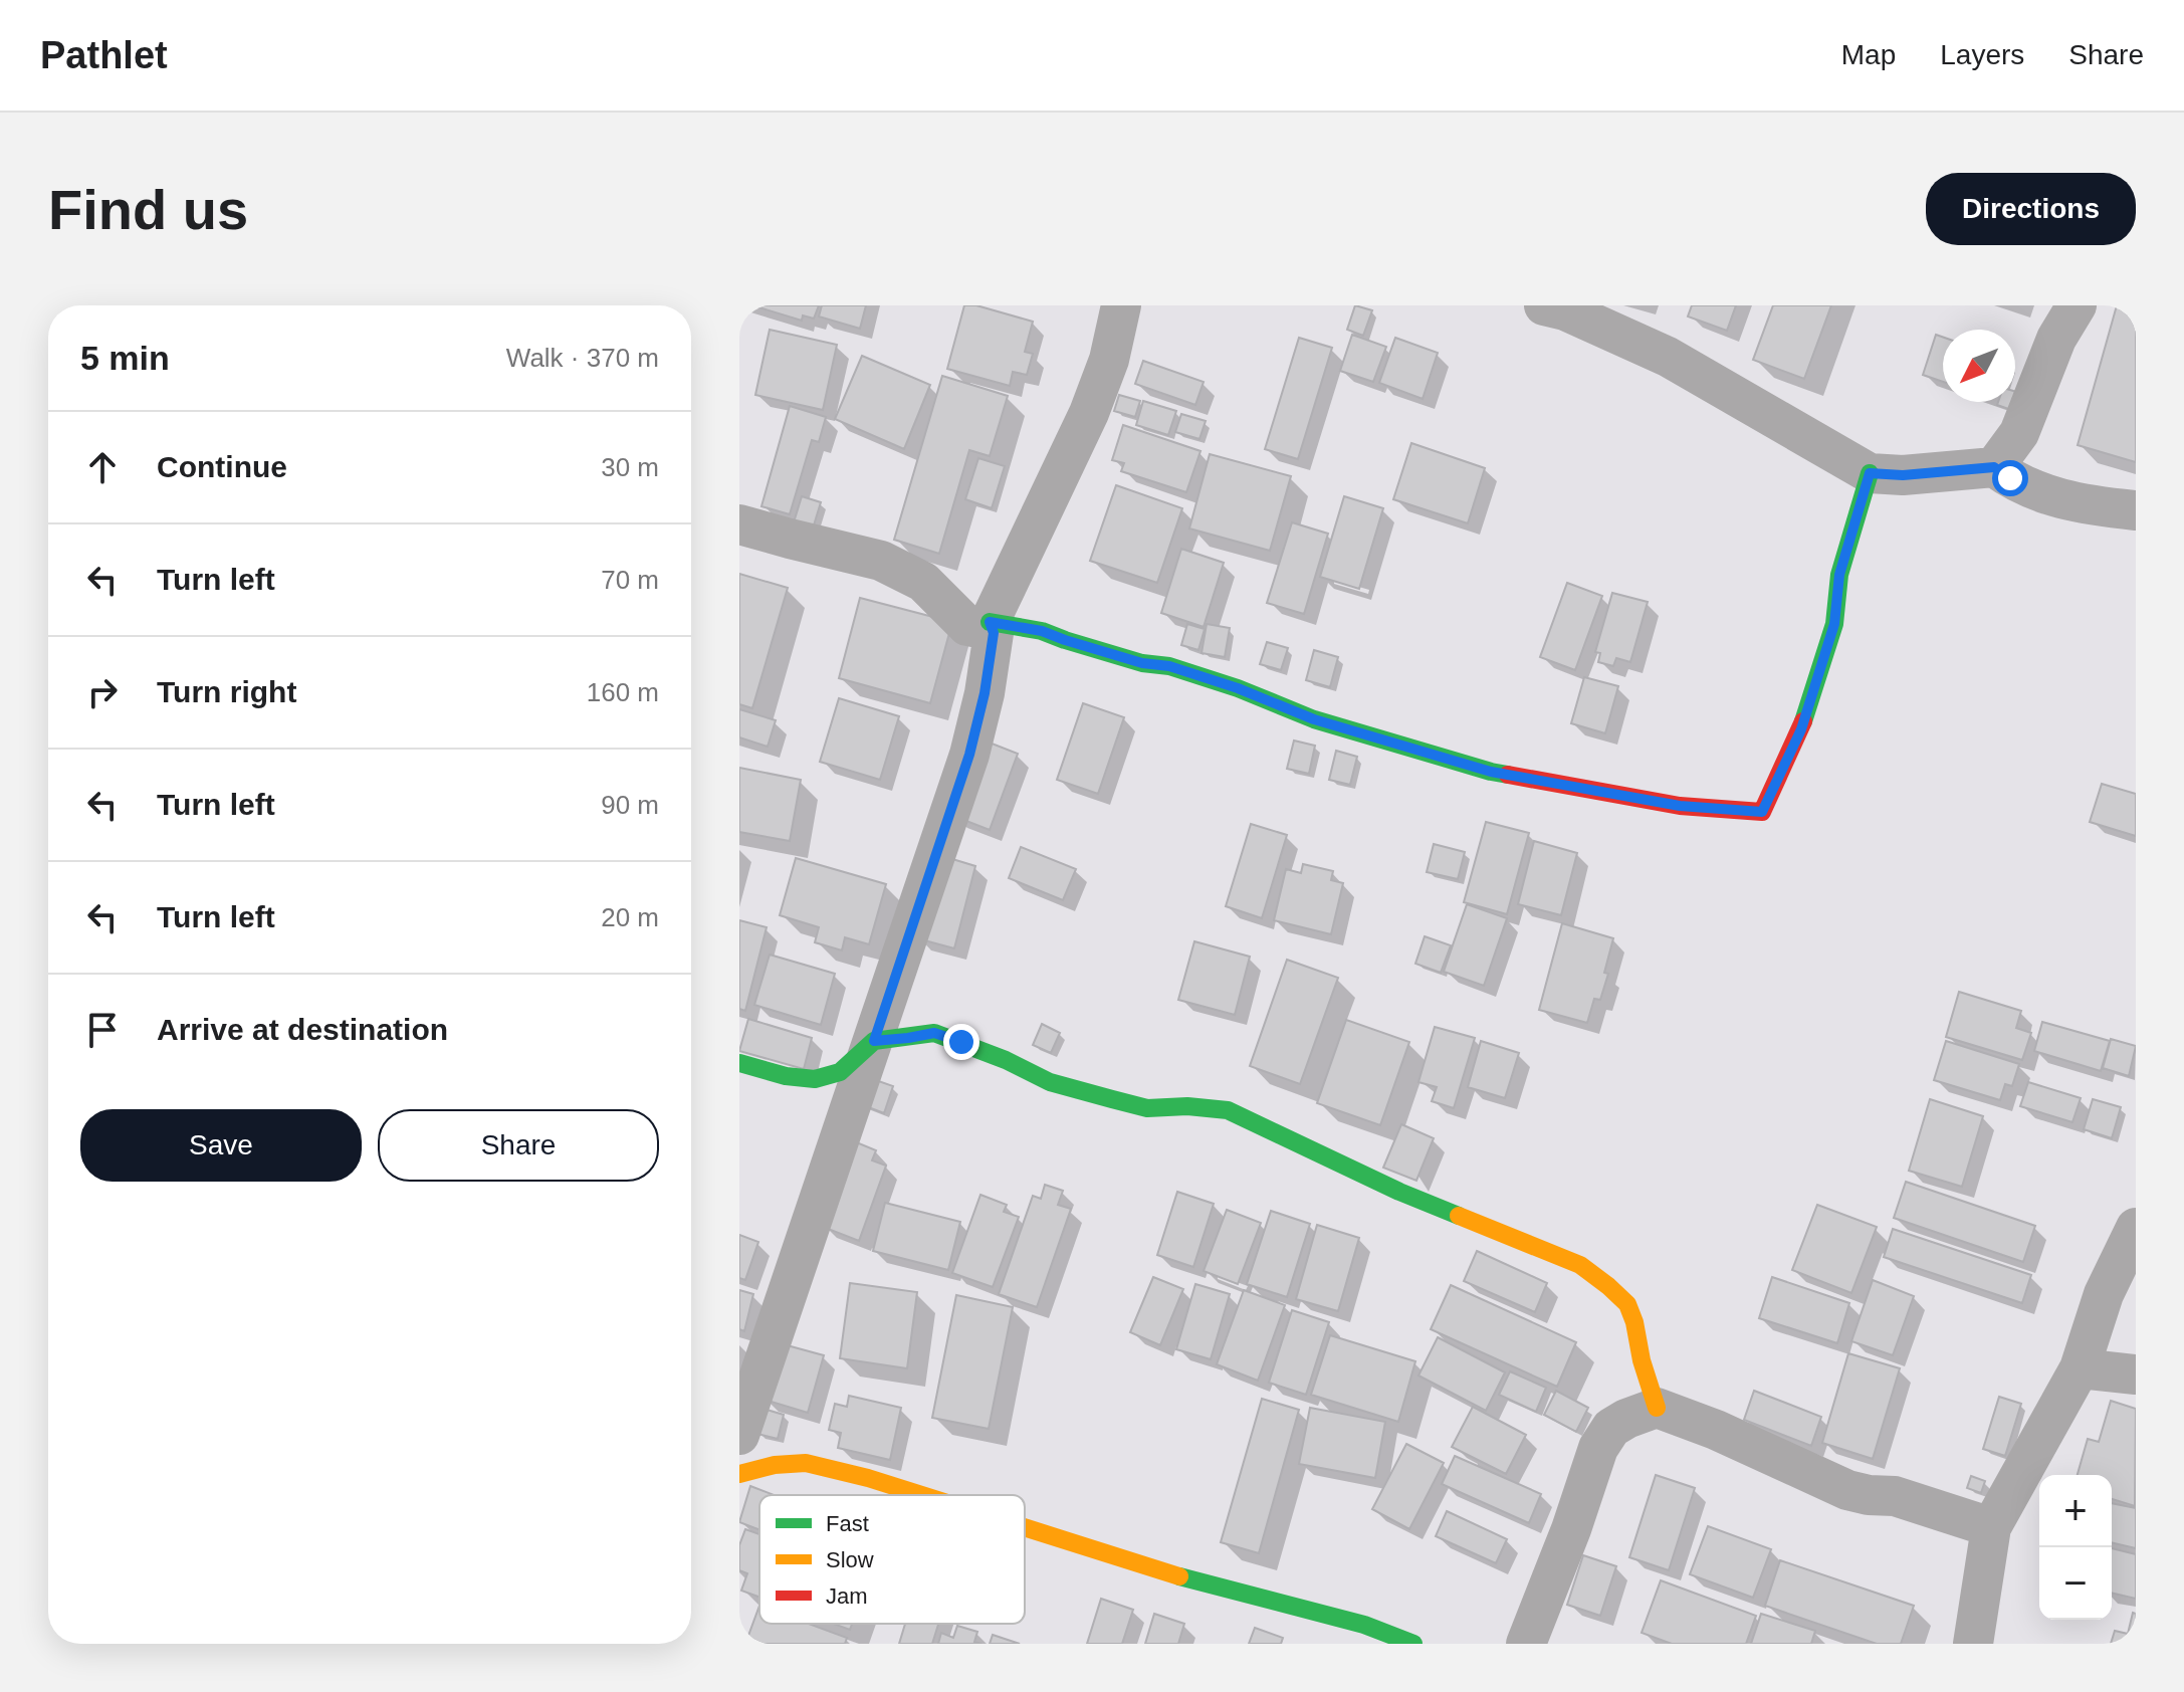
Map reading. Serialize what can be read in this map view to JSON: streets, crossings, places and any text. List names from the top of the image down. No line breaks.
{"legend":["Fast","Slow","Jam"],"north":"bottom left","page":{"header":"Pathlet","nav":["Map","Layers","Share"],"buttons":["Directions",["Save","Share"]],"title":"Find us","heading":["5 min","Walk · 370 m"],"list":[["Continue","30 m"],["Turn left","70 m"],["Turn right","160 m"],["Turn left","90 m"],["Turn left","20 m"],"Arrive at destination"],"map_buttons":["+","−"]}}
